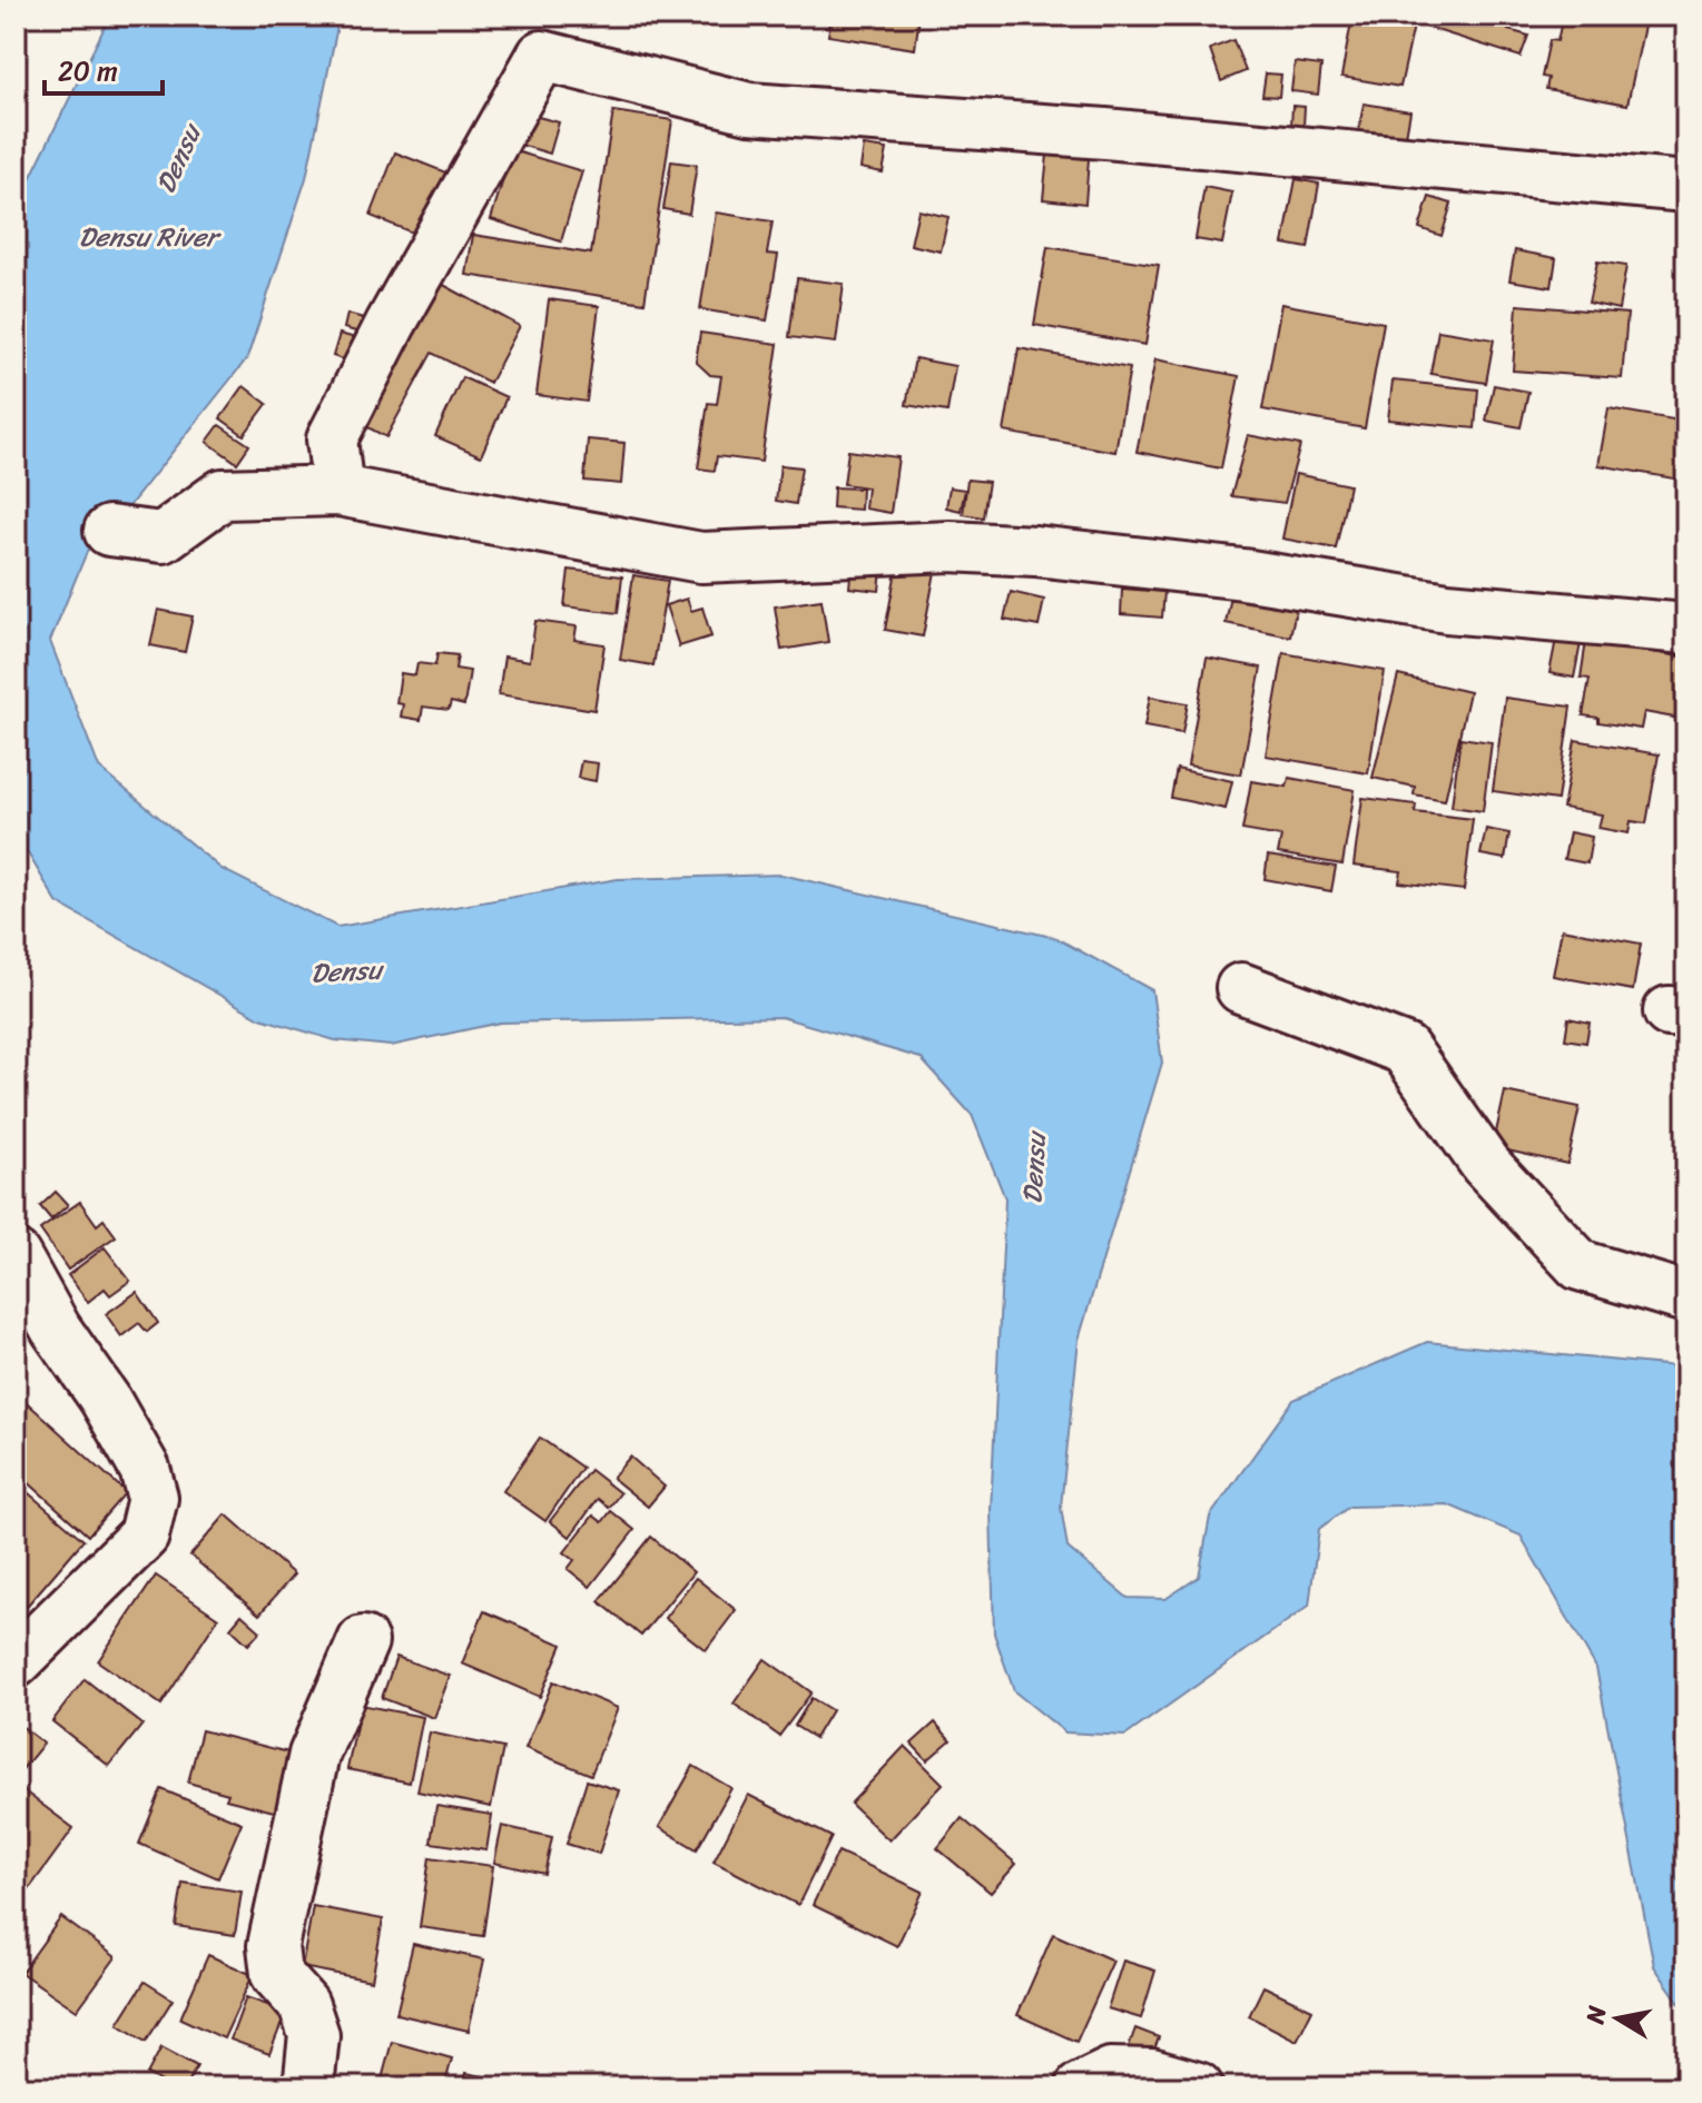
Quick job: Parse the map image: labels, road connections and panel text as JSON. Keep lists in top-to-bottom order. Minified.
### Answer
{"water":["Densu","Densu River"],"scale_bar":"20 m","north":"left"}
